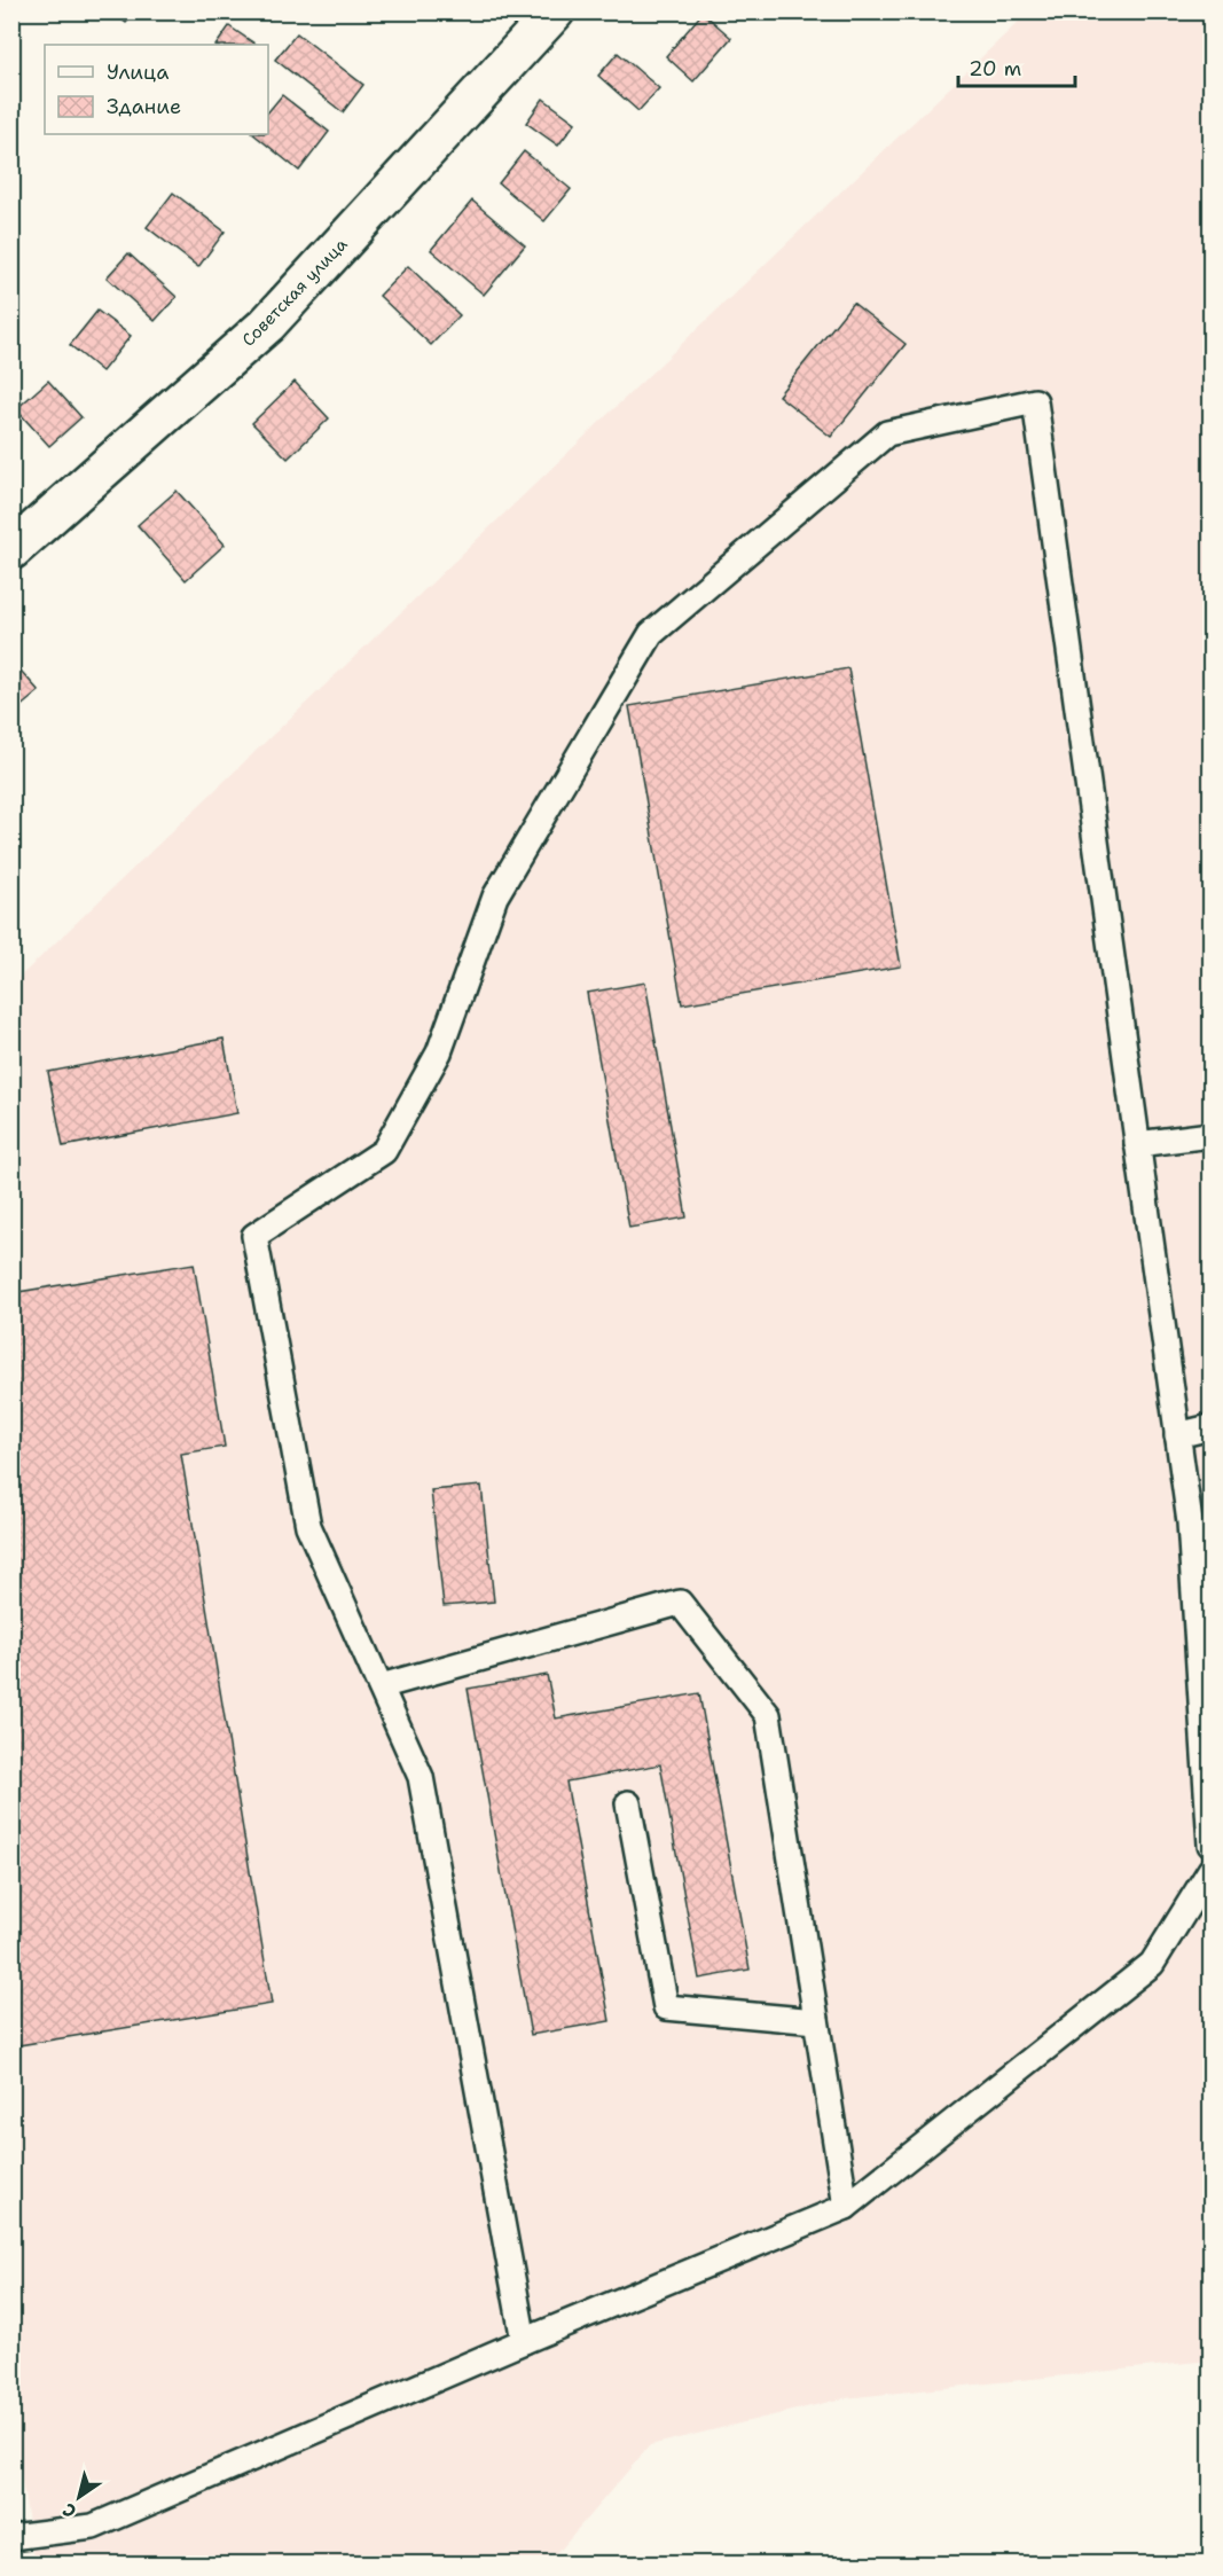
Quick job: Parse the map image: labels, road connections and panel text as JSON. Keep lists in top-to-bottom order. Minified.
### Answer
{"streets":{"street":["Советская улица"]},"legend":["Улица","Здание"],"scale_bar":"20 m","north":"bottom left"}
